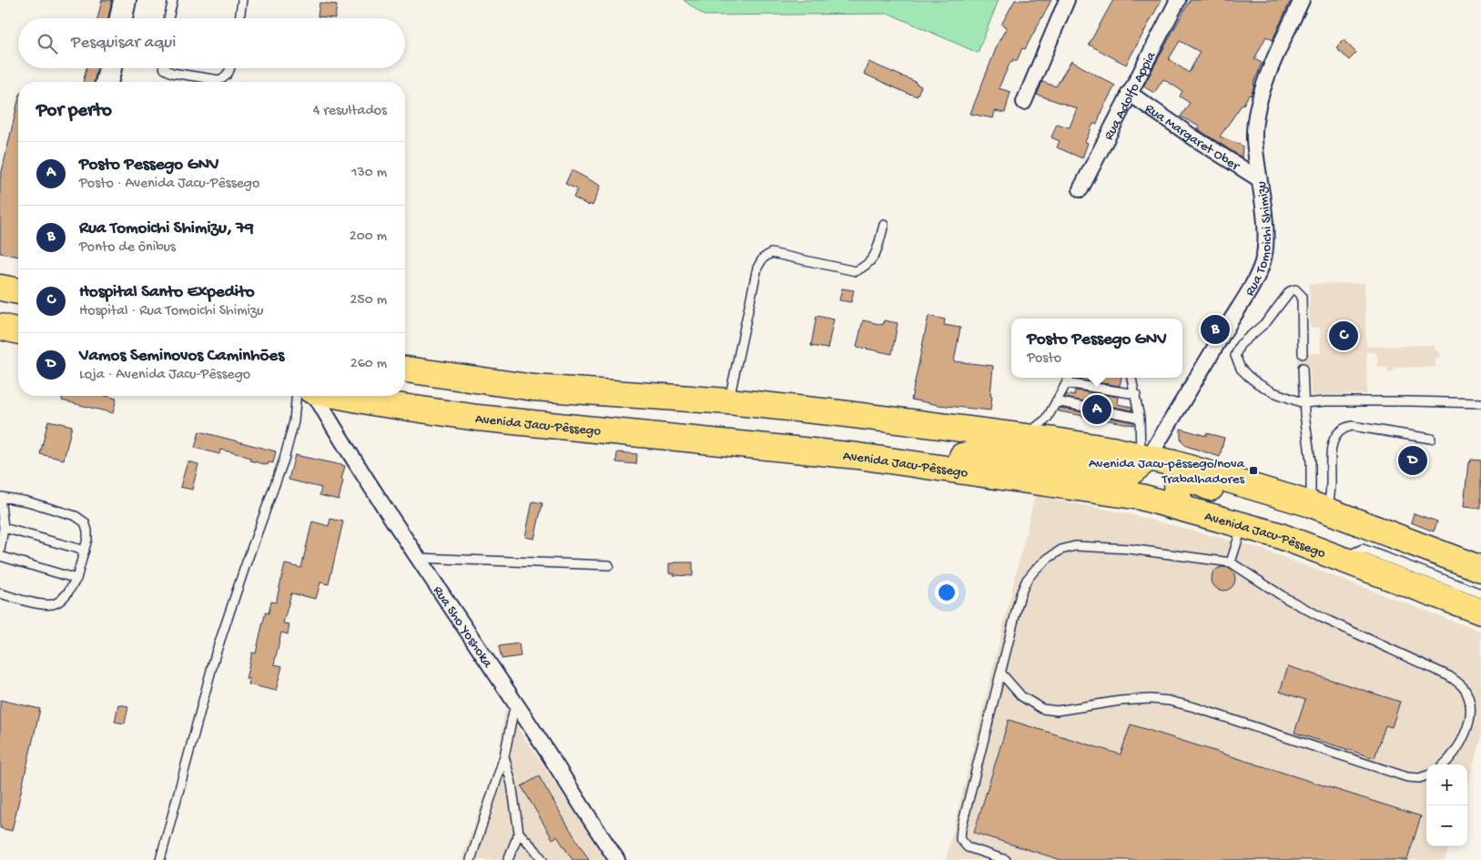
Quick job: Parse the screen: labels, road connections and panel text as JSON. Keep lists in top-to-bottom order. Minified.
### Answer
{"streets":{"highway":["Avenida Jacu-Pêssego"],"street":["Rua Adolfo Appia","Rua Margaret Ober","Rua Tomoichi Shimizu","Rua Sho Yoshoka"]},"crossings":[["Rua Adolfo Appia","Rua Margaret Ober"],["Rua Margaret Ober","Rua Tomoichi Shimizu"]],"places":{"transit":["Avenida Jacu-pêssego/nova Trabalhadores"]},"page":{"search":"Pesquisar aqui","heading":["Por perto","4 resultados"],"list":[{"mark":"A","name":"Posto Pessego GNV","note":"Posto · Avenida Jacu-Pêssego","value":"130 m"},{"mark":"B","name":"Rua Tomoichi Shimizu, 79","note":"Ponto de ônibus","value":"200 m"},{"mark":"C","name":"Hospital Santo Expedito","note":"Hospital · Rua Tomoichi Shimizu","value":"250 m"},{"mark":"D","name":"Vamos Seminovos Caminhões","note":"Loja · Avenida Jacu-Pêssego","value":"260 m"}],"pins":["B","C","A","D"],"popup":["Posto Pessego GNV","Posto"],"map_buttons":["+","−"]}}
